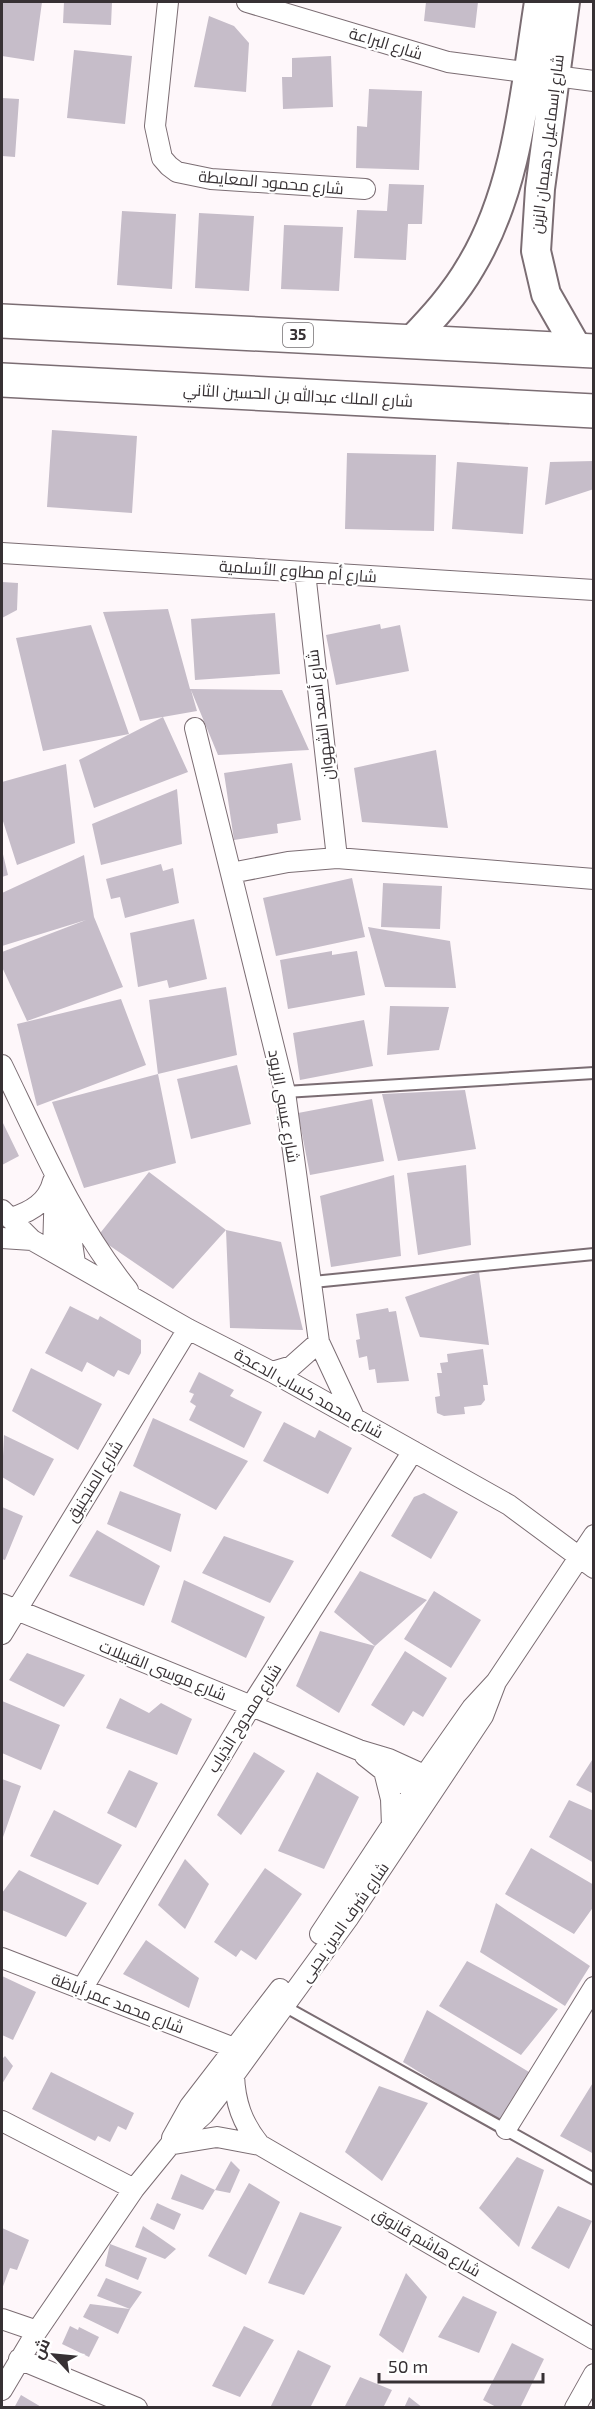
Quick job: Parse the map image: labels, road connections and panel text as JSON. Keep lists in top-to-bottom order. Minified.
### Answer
{"streets":{"highway":["35","شارع الملك عبدالله بن الحسين الثاني"],"street":["شارع البراعة","شارع إسماعيل دهيمان الزبن","شارع محمود المعايطة","شارع أم مطاوع الأسلمية","شارع أسعد الشهوان","شارع عيسى الزيود","شارع محمد كساب الدعجة","شارع المنجنيق","شارع موسى القبيلات","شارع ممدوح الذياب","شارع شرف الدين يحيى","شارع محمد عمر أباظة","شارع هاشم قانوق"]},"crossings":[["شارع البراعة","شارع إسماعيل دهيمان الزبن"],["شارع إسماعيل دهيمان الزبن","35"],["شارع أم مطاوع الأسلمية","شارع أسعد الشهوان"],["شارع عيسى الزيود","شارع محمد كساب الدعجة"],["شارع محمد كساب الدعجة","شارع المنجنيق"],["شارع محمد كساب الدعجة","شارع ممدوح الذياب"],["شارع محمد كساب الدعجة","شارع شرف الدين يحيى"],["شارع المنجنيق","شارع موسى القبيلات"],["شارع موسى القبيلات","شارع ممدوح الذياب"],["شارع موسى القبيلات","شارع شرف الدين يحيى"],["شارع ممدوح الذياب","شارع محمد عمر أباظة"],["شارع شرف الدين يحيى","شارع محمد عمر أباظة"],["شارع شرف الدين يحيى","شارع هاشم قانوق"]],"scale_bar":"50 m","north":"top left"}
